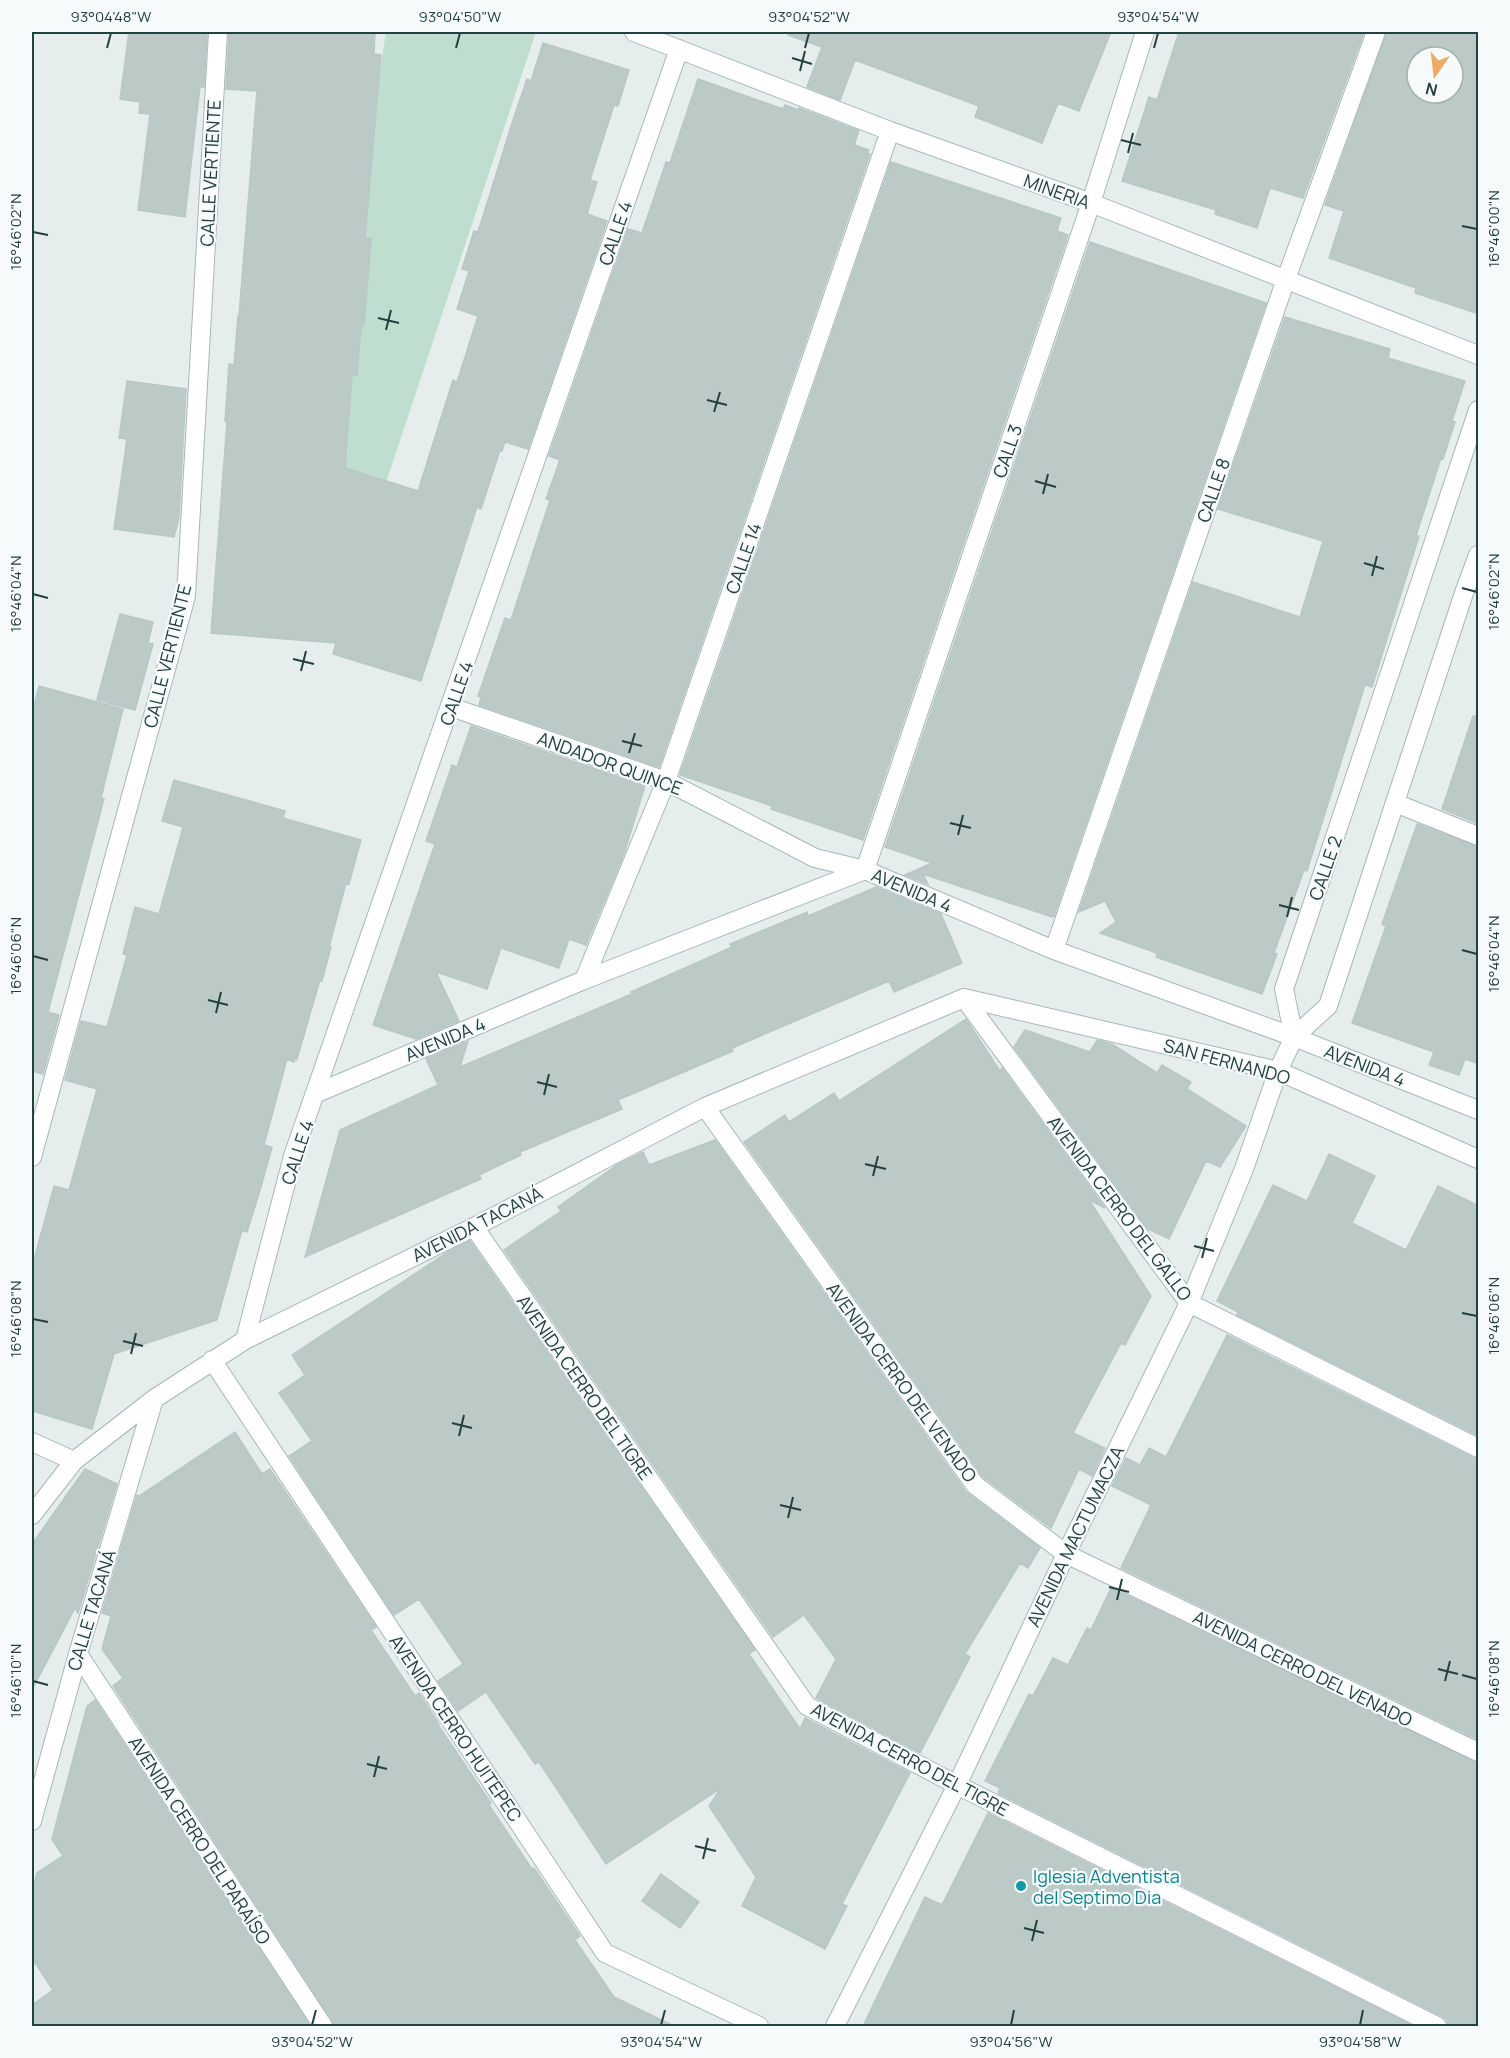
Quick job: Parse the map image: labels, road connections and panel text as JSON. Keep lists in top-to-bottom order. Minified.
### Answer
{"streets":{"street":["CALLE VERTIENTE","MINERIA","CALLE 4","CALL 3","CALLE 8","CALLE 14","ANDADOR QUINCE","CALLE 2","AVENIDA 4","SAN FERNANDO","AVENIDA CERRO DEL GALLO","AVENIDA TACANÁ","AVENIDA CERRO DEL VENADO","AVENIDA CERRO DEL TIGRE","AVENIDA MACTUMACZA","CALLE TACANÁ","AVENIDA CERRO HUITEPEC","AVENIDA CERRO DEL PARAÍSO"]},"crossings":[["MINERIA","CALLE 4"],["MINERIA","CALL 3"],["MINERIA","CALLE 8"],["MINERIA","CALLE 14"],["CALLE 4","ANDADOR QUINCE"],["CALLE 4","AVENIDA 4"],["CALLE 4","AVENIDA TACANÁ"],["CALL 3","ANDADOR QUINCE"],["CALL 3","AVENIDA 4"],["CALLE 8","AVENIDA 4"],["CALLE 14","ANDADOR QUINCE"],["CALLE 14","AVENIDA 4"],["ANDADOR QUINCE","AVENIDA 4"],["CALLE 2","AVENIDA 4"],["CALLE 2","AVENIDA MACTUMACZA"],["AVENIDA 4","AVENIDA MACTUMACZA"],["SAN FERNANDO","AVENIDA CERRO DEL GALLO"],["SAN FERNANDO","AVENIDA TACANÁ"],["SAN FERNANDO","AVENIDA MACTUMACZA"],["AVENIDA CERRO DEL GALLO","AVENIDA TACANÁ"],["AVENIDA CERRO DEL GALLO","AVENIDA MACTUMACZA"],["AVENIDA TACANÁ","AVENIDA CERRO DEL VENADO"],["AVENIDA TACANÁ","AVENIDA CERRO DEL TIGRE"],["AVENIDA TACANÁ","CALLE TACANÁ"],["AVENIDA TACANÁ","AVENIDA CERRO HUITEPEC"],["AVENIDA CERRO DEL VENADO","AVENIDA MACTUMACZA"],["AVENIDA CERRO DEL TIGRE","AVENIDA MACTUMACZA"],["CALLE TACANÁ","AVENIDA CERRO DEL PARAÍSO"]],"places":["Iglesia Adventista del Septimo Dia"],"north":"bottom","coordinates":["93°04'48\"W","93°04'50\"W","93°04'52\"W","93°04'54\"W","16°46'00\"N","16°46'02\"N","16°46'04\"N","16°46'06\"N","16°46'08\"N","16°46'10\"N","93°04'56\"W","93°04'58\"W"]}
